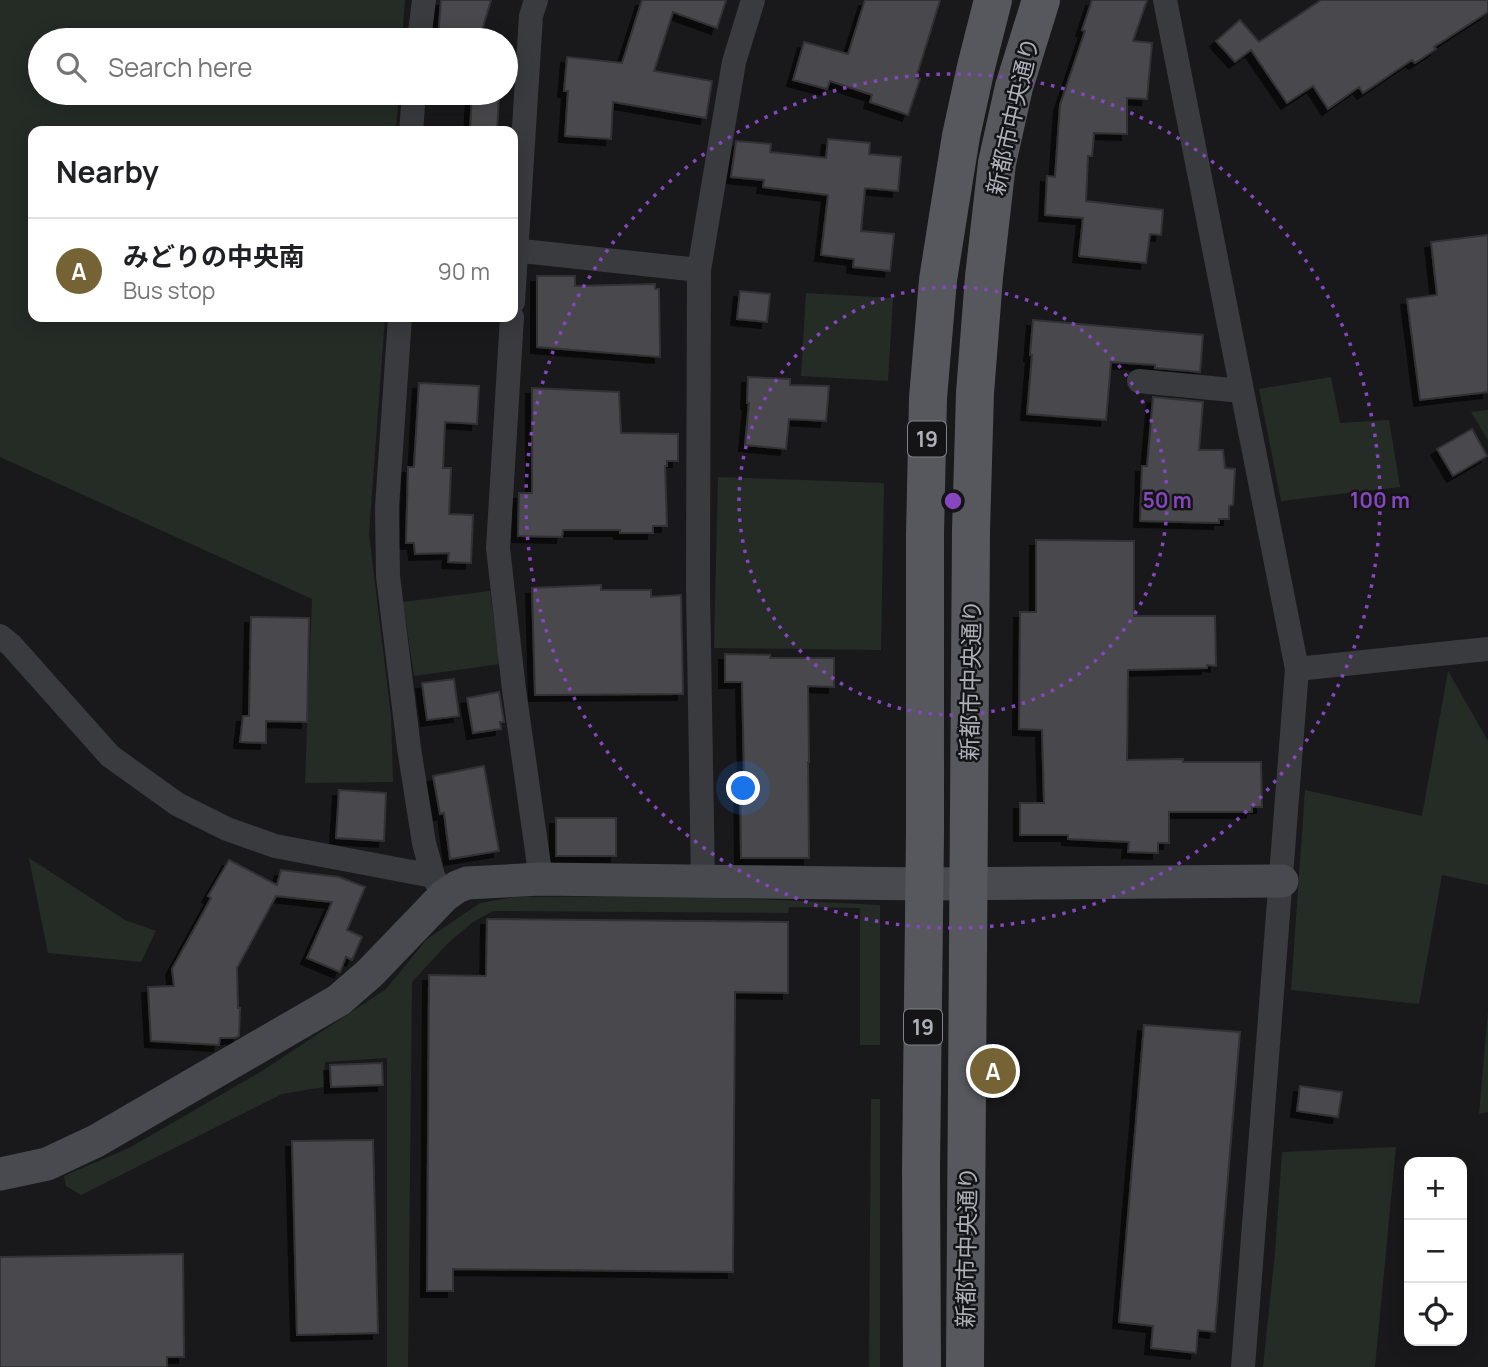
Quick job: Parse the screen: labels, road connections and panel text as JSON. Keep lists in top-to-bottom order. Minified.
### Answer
{"streets":{"main road":["新都市中央通り","19"]},"page":{"search":"Search here","heading":"Nearby","list":[{"mark":"A","name":"みどりの中央南","note":"Bus stop","value":"90 m"}],"pins":"A","map_buttons":["+","−"]},"rings":["50 m","100 m"]}
